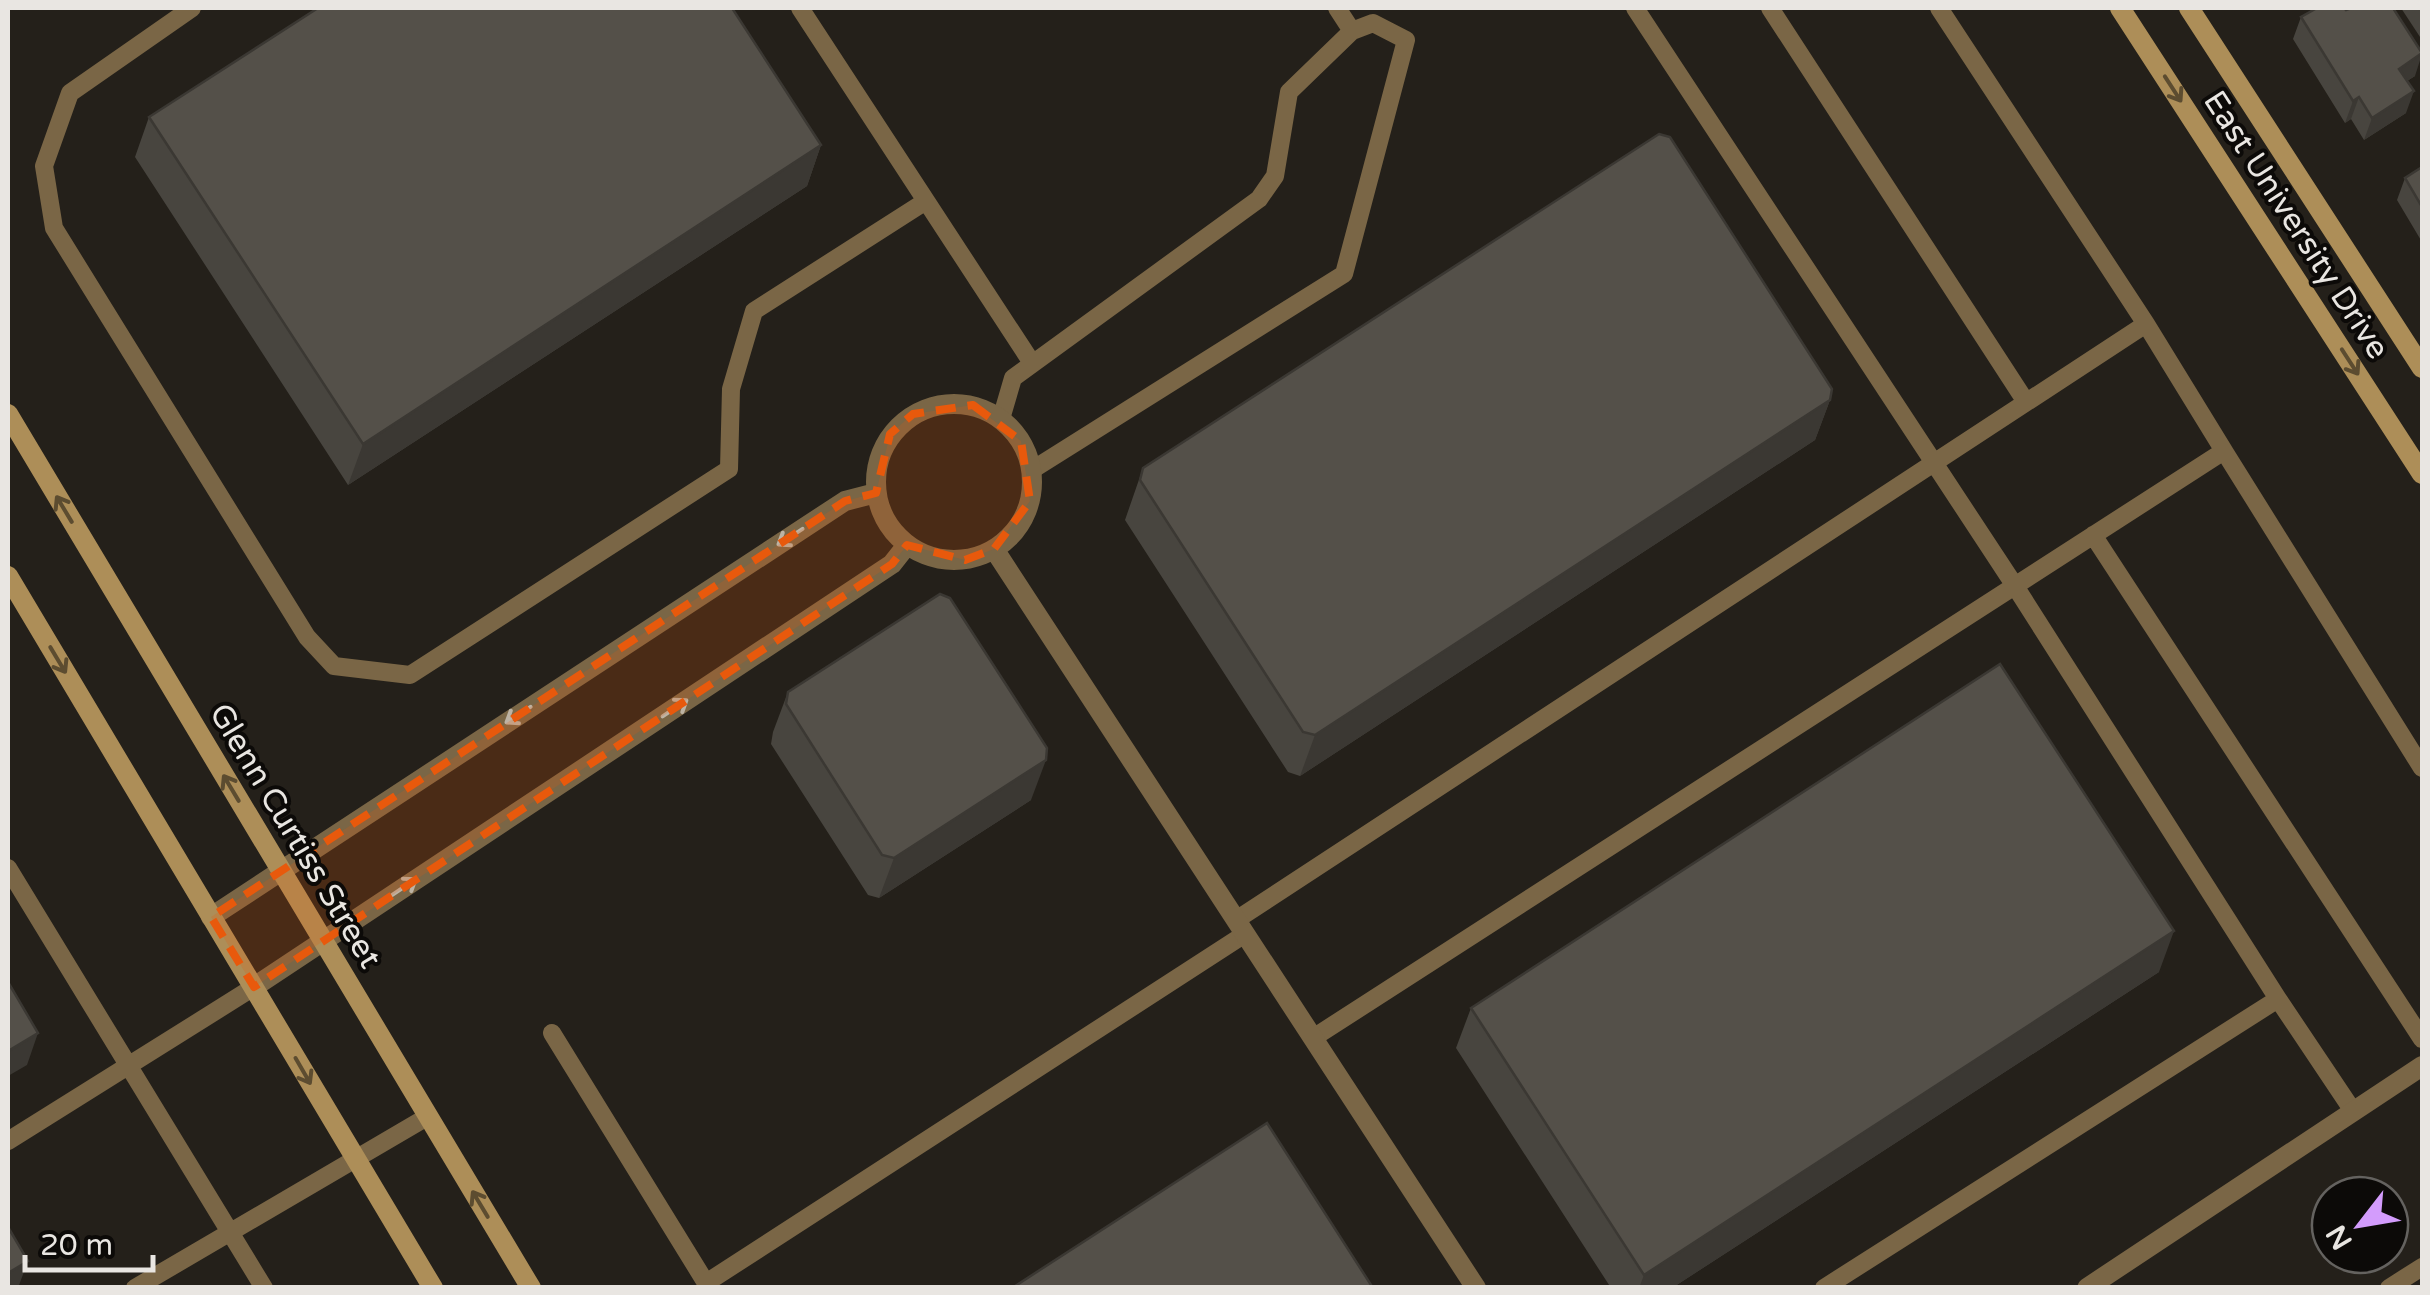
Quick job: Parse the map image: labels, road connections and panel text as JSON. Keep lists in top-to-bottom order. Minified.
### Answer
{"streets":{"street":["East University Drive","Glenn Curtiss Street"]},"scale_bar":"20 m","north":"bottom left"}
